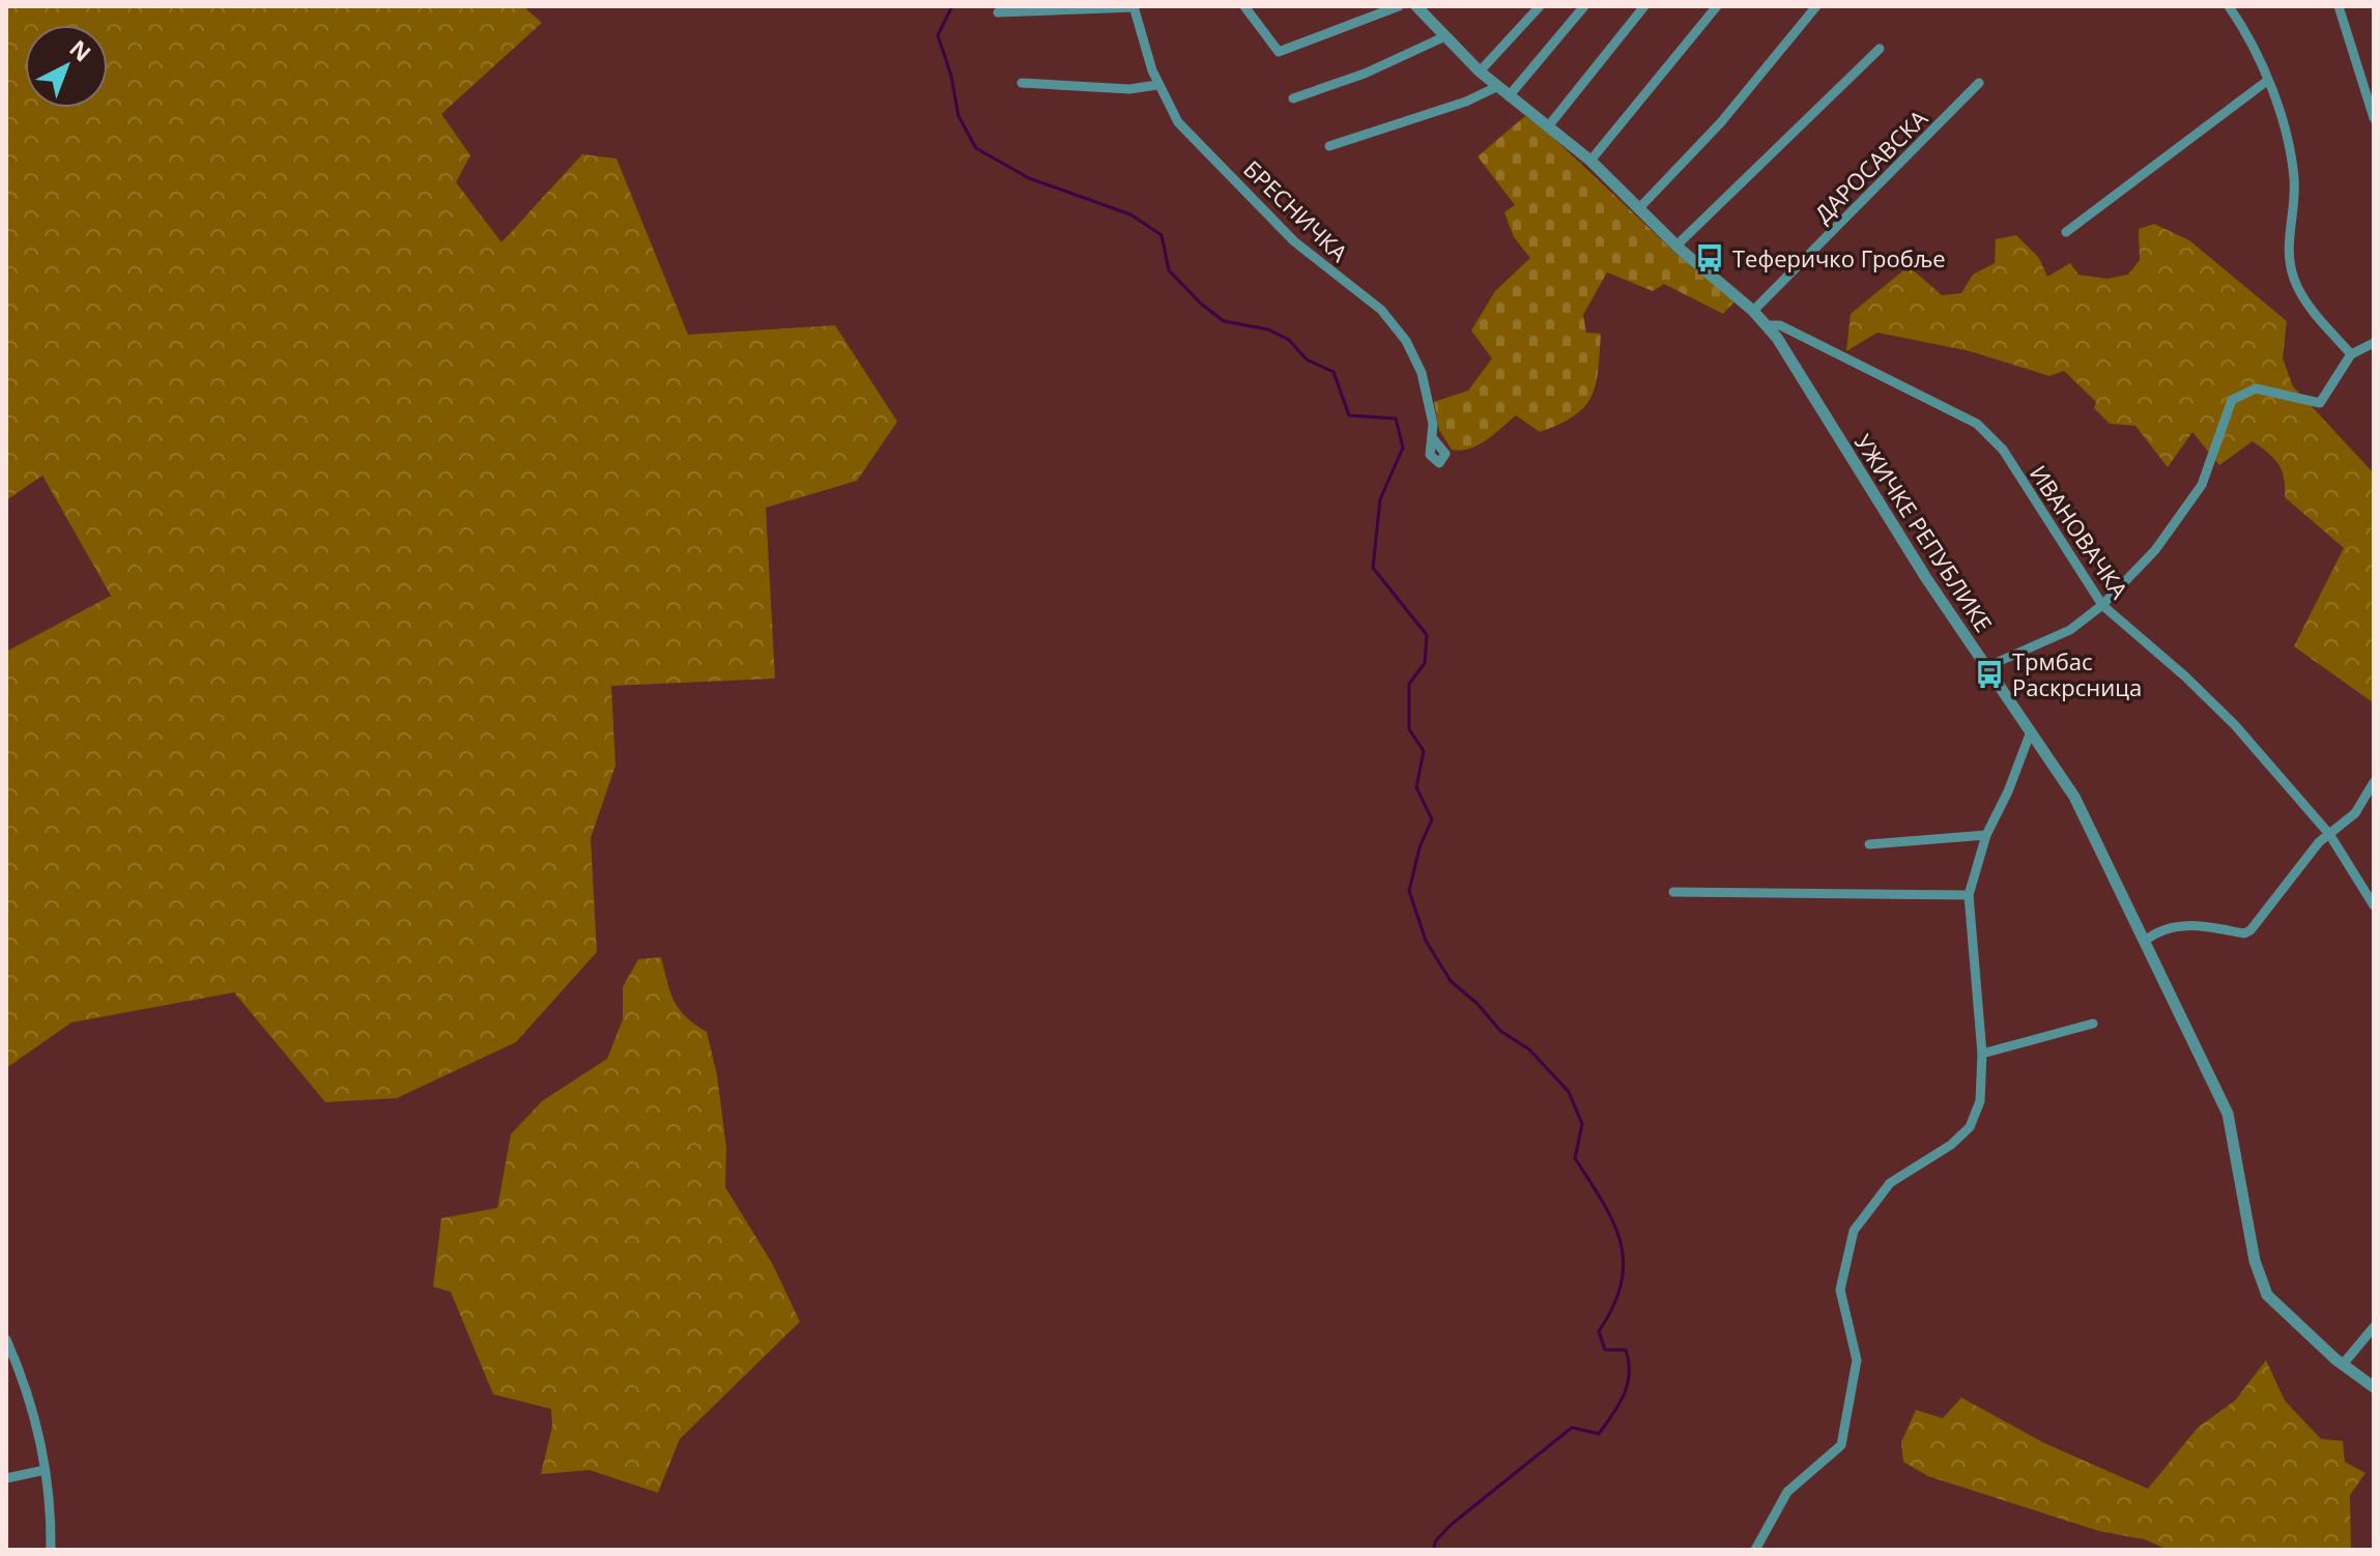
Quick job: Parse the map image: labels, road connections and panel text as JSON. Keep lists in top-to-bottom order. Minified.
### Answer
{"streets":{"street":["ДАРОСАВСКА","БРЕСНИЧКА","ИВАНОВАЧКА","УЖИЧКЕ РЕПУБЛИКЕ"]},"crossings":[["ДАРОСАВСКА","УЖИЧКЕ РЕПУБЛИКЕ"],["ИВАНОВАЧКА","УЖИЧКЕ РЕПУБЛИКЕ"]],"places":{"bus stop":["Теферичко Гробље","Трмбас Раскрсница"]},"north":"top right"}
